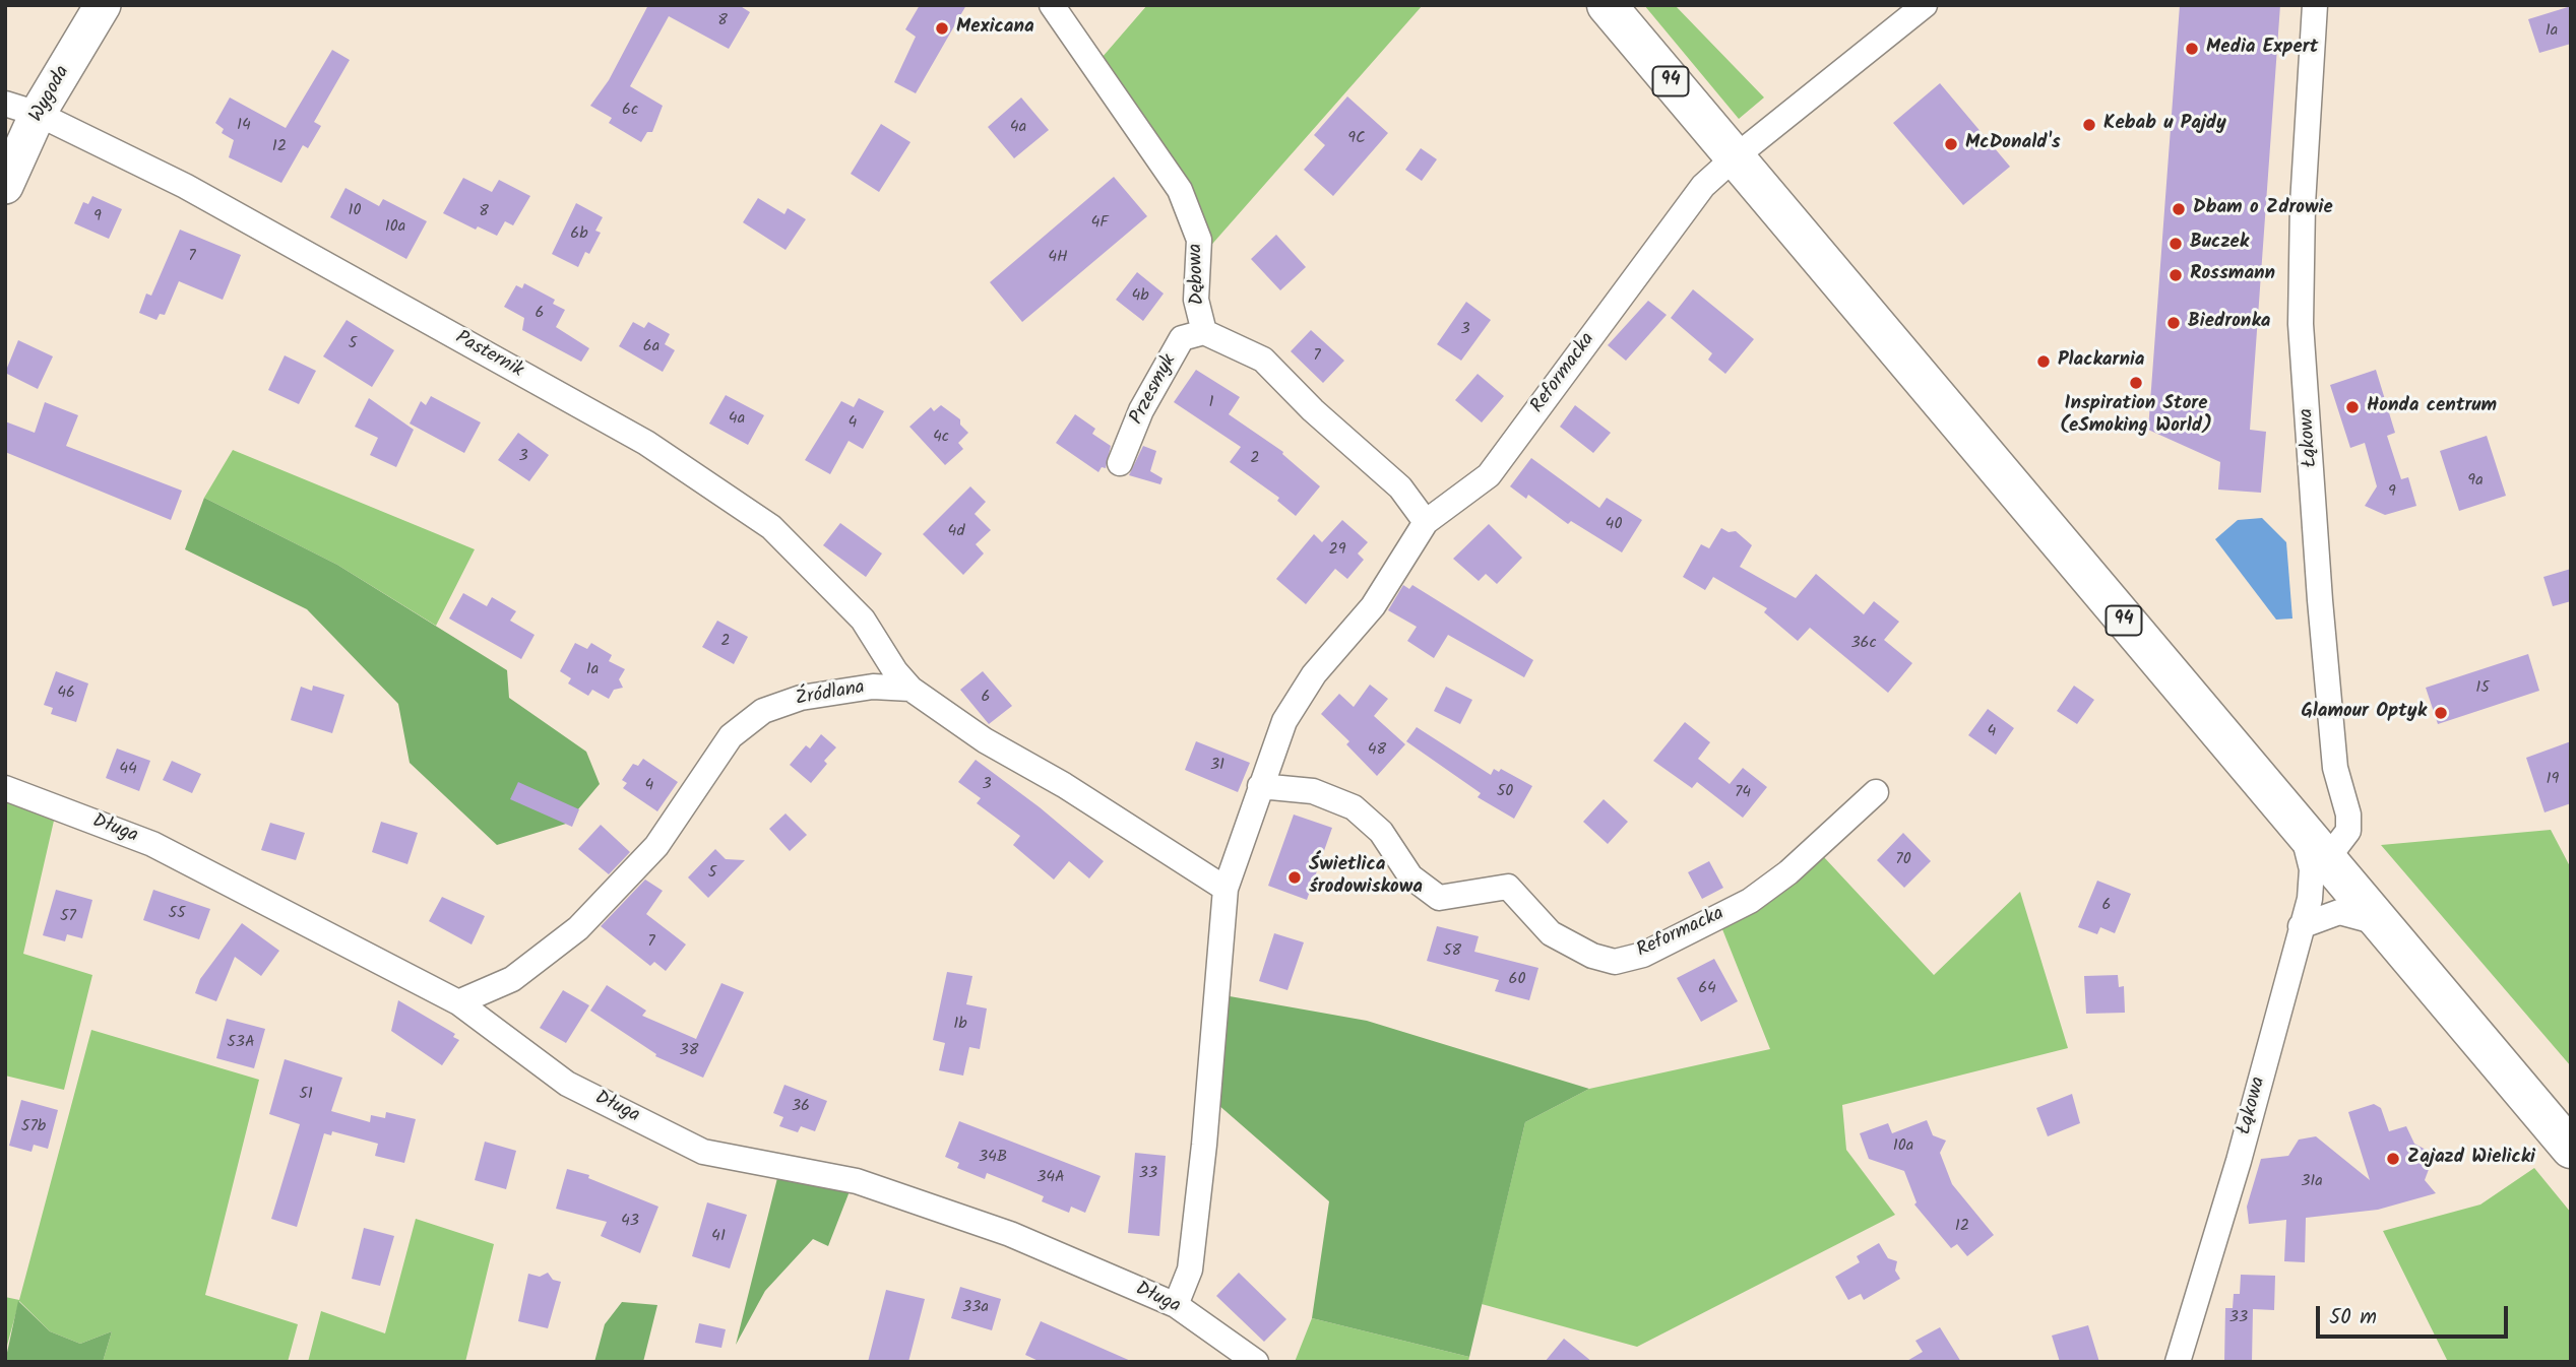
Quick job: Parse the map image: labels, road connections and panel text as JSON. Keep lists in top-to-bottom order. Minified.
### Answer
{"streets":{"main road":["94"],"street":["Wygoda","Dębowa","Pasternik","Reformacka","Przesmyk","Łąkowa","Źródlana","Długa"]},"crossings":[["94","Reformacka"],["94","Łąkowa"],["Wygoda","Pasternik"],["Dębowa","Reformacka"],["Dębowa","Przesmyk"],["Pasternik","Źródlana"],["Reformacka","Długa"],["Źródlana","Długa"]],"places":["Mexicana","Media Expert","Kebab u Pajdy","McDonald's","Dbam o Zdrowie","Buczek","Rossmann","Biedronka","Plackarnia","Inspiration Store (eSmoking World)","Honda centrum","Glamour Optyk","Świetlica środowiskowa","Zajazd Wielicki"],"house_numbers":["8","1a","6c","14","4a","9C","12","10","8","9","4F","10a","6b","7","4H","4b","6","3","5","6a","7","1","4a","4","4c","3","2","9a","9","40","4d","29","2","36c","1a","15","46","6","4","48","31","44","19","3","4","50","74","70","5","6","55","57","7","58","60","64","1b","53A","38","51","36","57b","10a","34B","33","34A","31a","43","12","41","33a","33"],"scale_bar":"50 m"}
